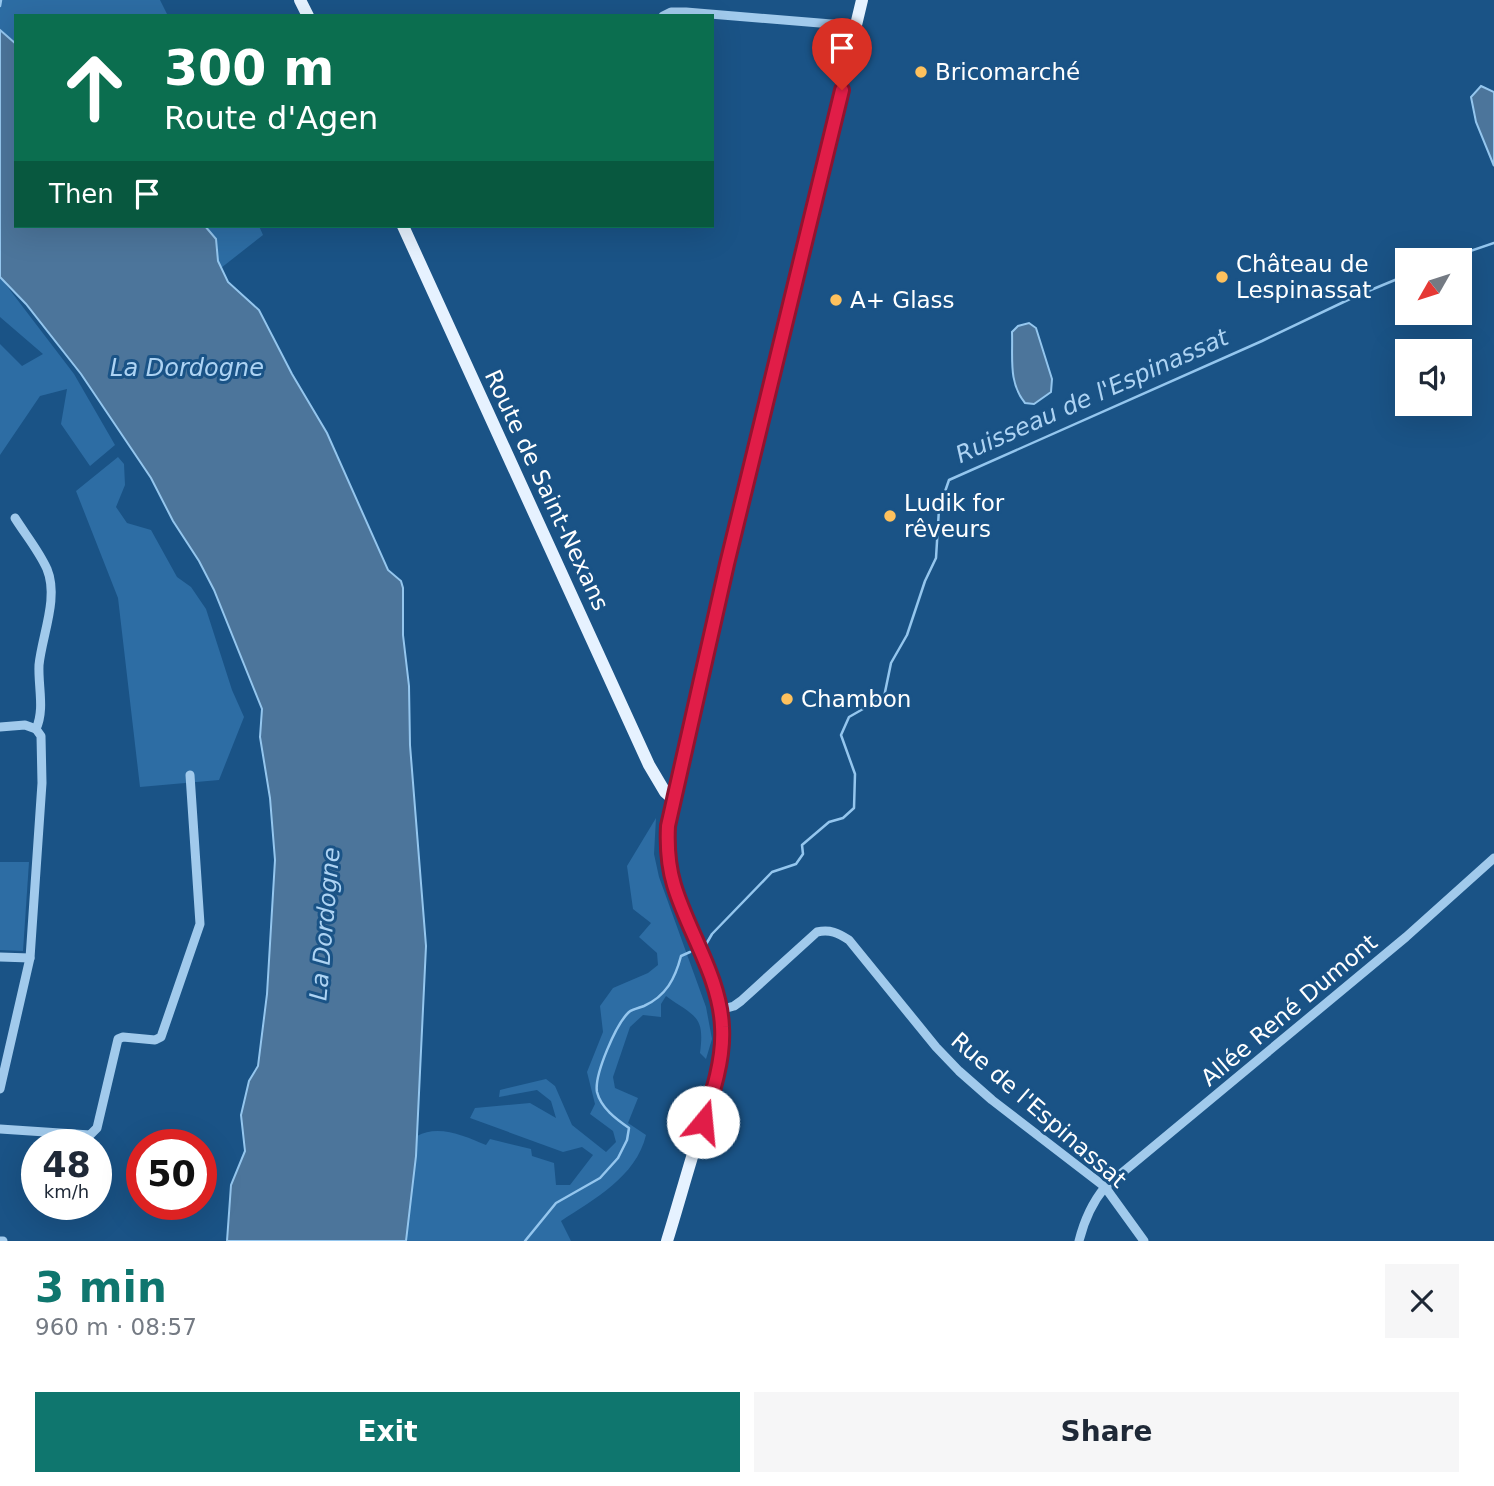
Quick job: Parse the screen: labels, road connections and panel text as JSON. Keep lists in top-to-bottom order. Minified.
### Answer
{"streets":{"main road":["Route de Saint-Nexans"],"street":["Allée René Dumont","Rue de l'Espinassat"]},"crossings":[["Allée René Dumont","Rue de l'Espinassat"]],"water":["La Dordogne","Ruisseau de l'Espinassat"],"places":["Bricomarché","Château de Lespinassat","A+ Glass","Ludik for rêveurs","Chambon"],"north":"bottom left","page":{"turn":["300 m","Route d'Agen"],"then":"Then","speed":"48 km/h","limit":"50","heading":["3 min","960 m · 08:57"],"buttons":["Exit","Share"]}}
